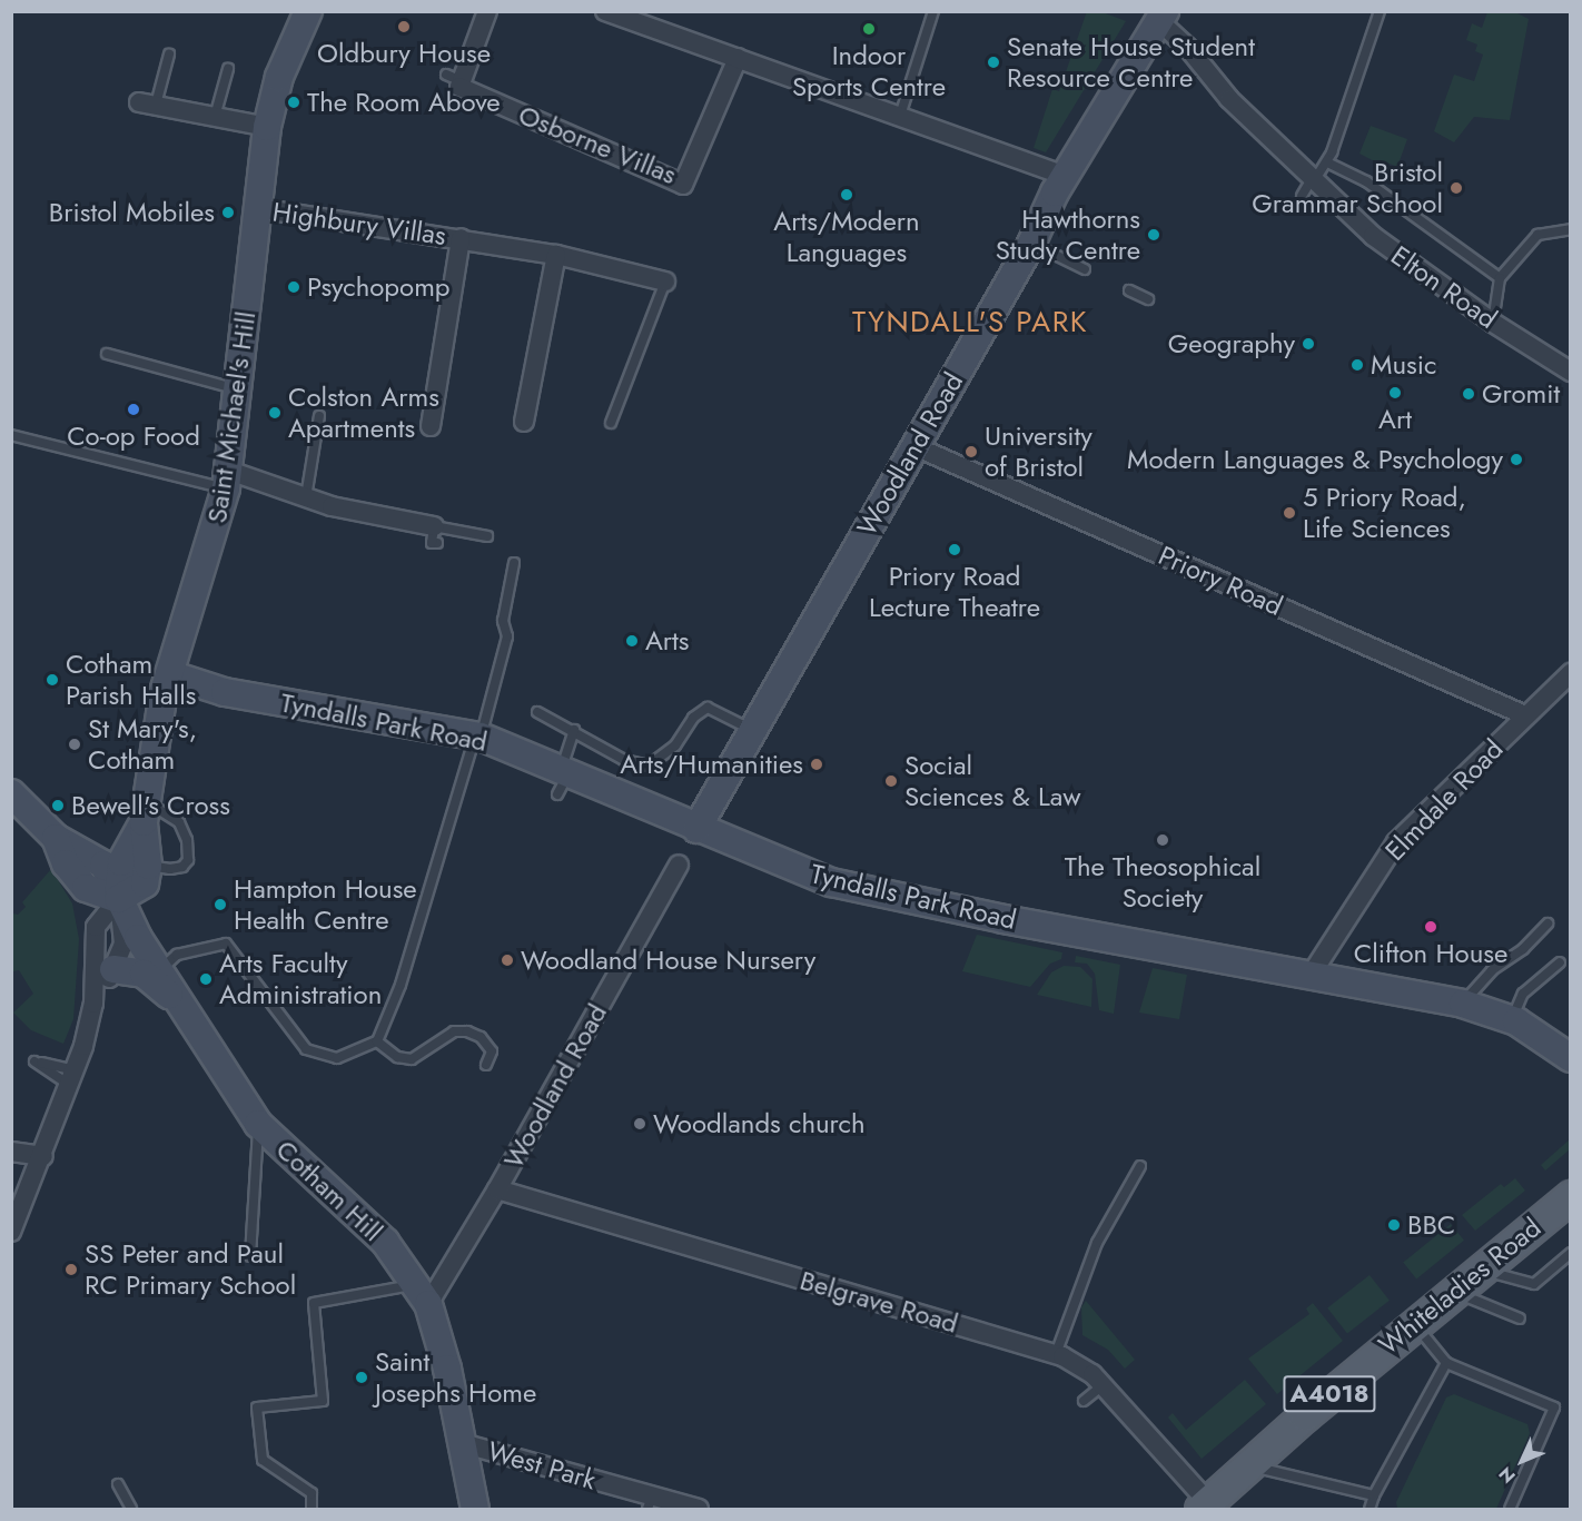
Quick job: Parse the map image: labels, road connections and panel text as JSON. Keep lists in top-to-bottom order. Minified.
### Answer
{"streets":{"main road":["Whiteladies Road","A4018"],"street":["Osborne Villas","Highbury Villas","Elton Road","Saint Michael's Hill","Woodland Road","Priory Road","Tyndalls Park Road","Elmdale Road","Cotham Hill","Belgrave Road","West Park"]},"crossings":[["Highbury Villas","Saint Michael's Hill"],["Elton Road","Woodland Road"],["Saint Michael's Hill","Tyndalls Park Road"],["Saint Michael's Hill","Cotham Hill"],["Woodland Road","Priory Road"],["Woodland Road","Tyndalls Park Road"],["Woodland Road","Cotham Hill"],["Woodland Road","Belgrave Road"],["Priory Road","Elmdale Road"],["Tyndalls Park Road","Elmdale Road"],["Cotham Hill","West Park"],["Whiteladies Road","Belgrave Road"]],"districts":["TYNDALL'S PARK"],"places":["Oldbury House","Indoor Sports Centre","Senate House Student Resource Centre","The Room Above","Bristol Grammar School","Arts/Modern Languages","Bristol Mobiles","Hawthorns Study Centre","Psychopomp","Geography","Music","Art","Gromit","Co-op Food","Colston Arms Apartments","University of Bristol","Modern Languages & Psychology","5 Priory Road, Life Sciences","Priory Road Lecture Theatre","Arts","Cotham Parish Halls","St Mary's, Cotham","Arts/Humanities","Social Sciences & Law","Bewell's Cross","The Theosophical Society","Hampton House Health Centre","Clifton House","Woodland House Nursery","Arts Faculty Administration","Woodlands church","BBC","SS Peter and Paul RC Primary School","Saint Josephs Home"],"north":"bottom left"}
